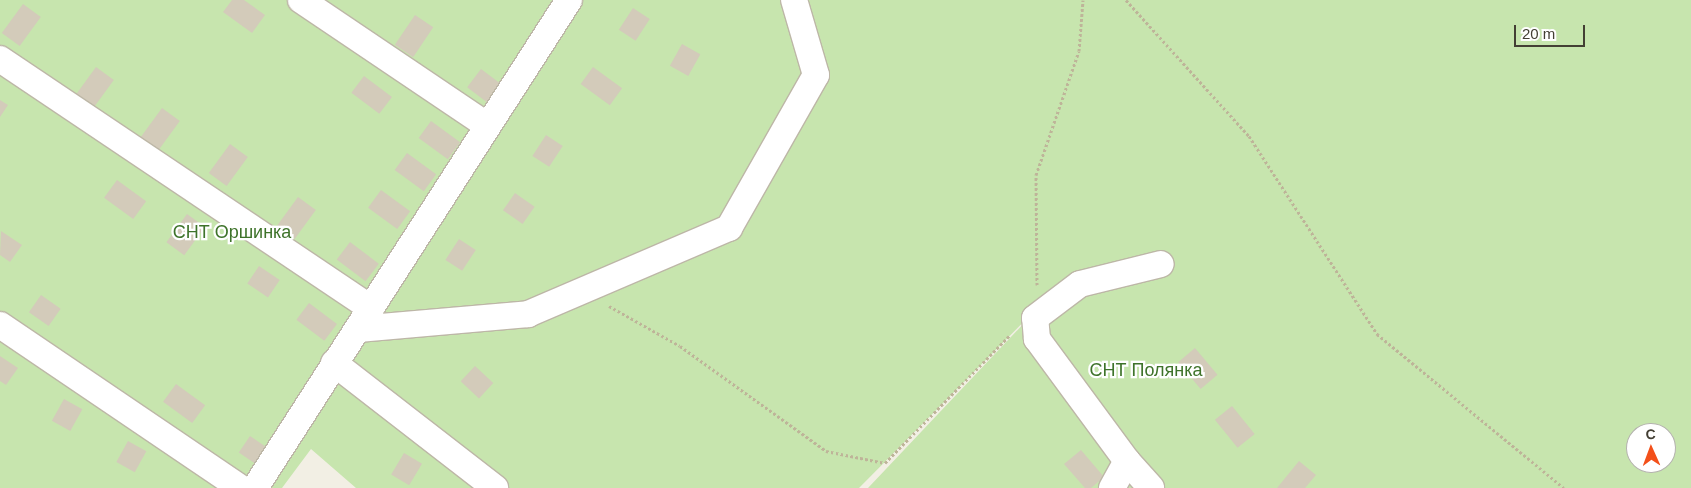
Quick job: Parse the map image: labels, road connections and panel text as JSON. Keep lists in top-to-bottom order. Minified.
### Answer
{"parks":["СНТ Оршинка","СНТ Полянка"],"scale_bar":"20 m","north":"top"}
